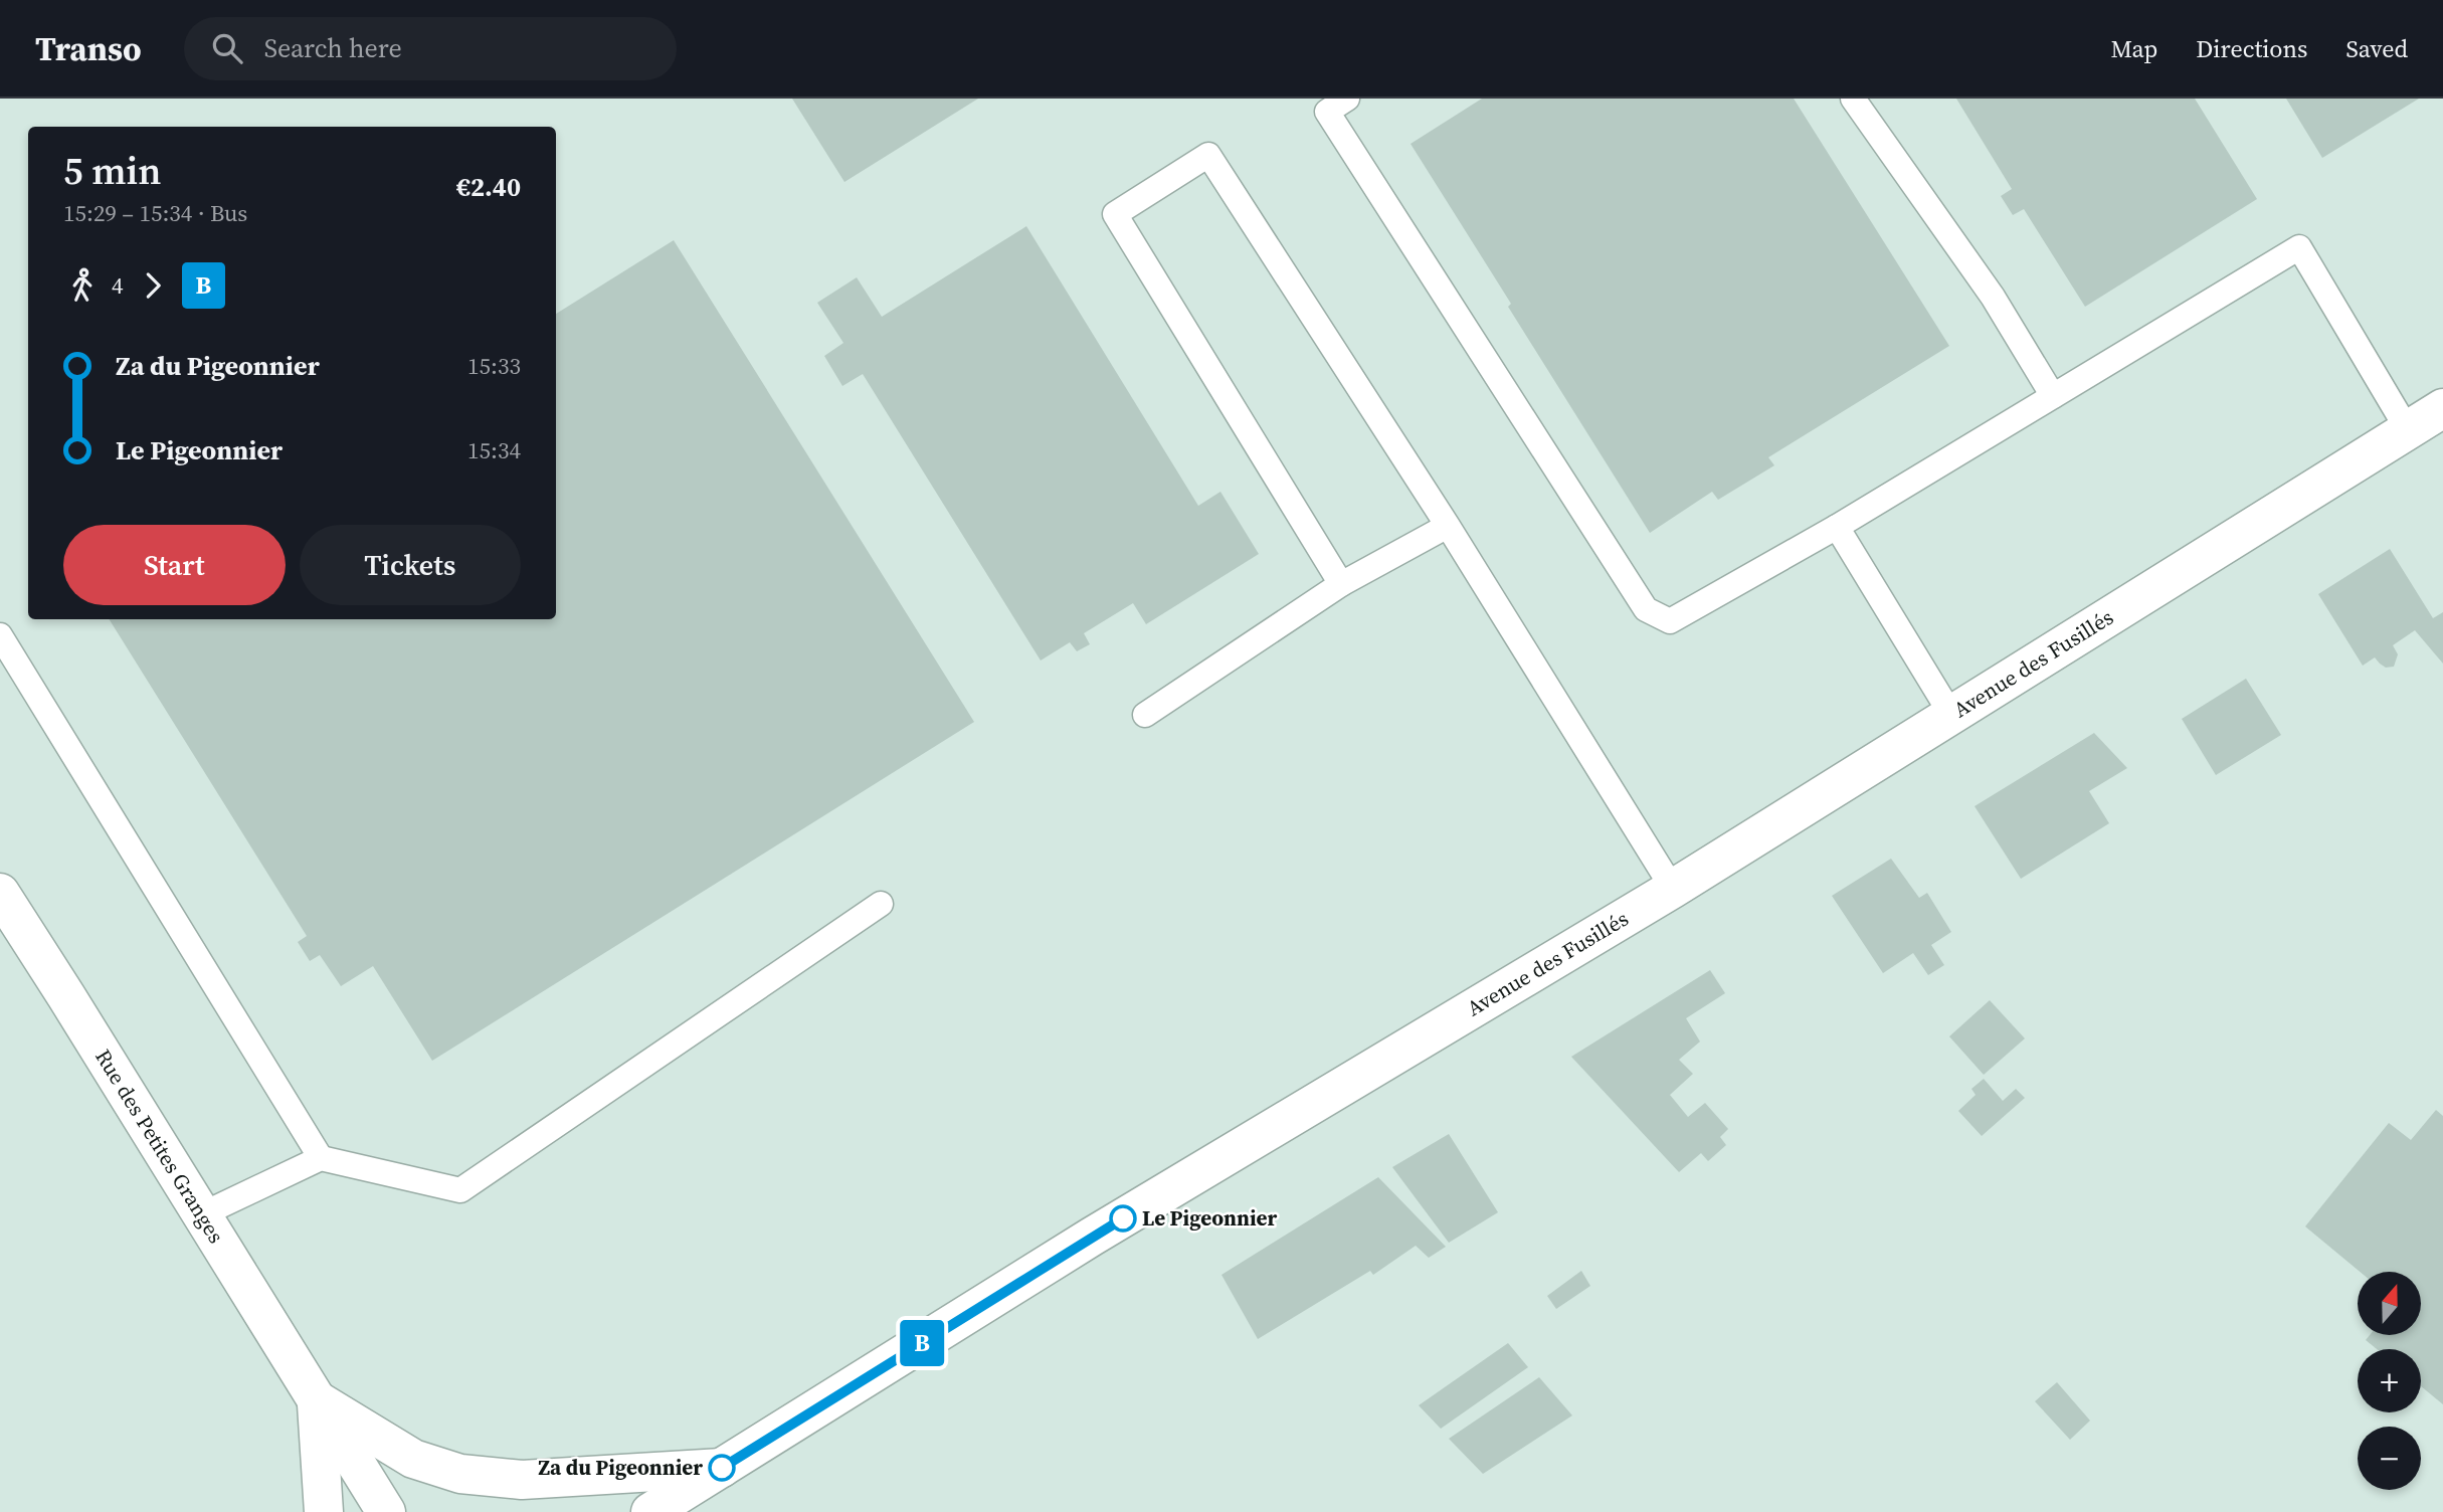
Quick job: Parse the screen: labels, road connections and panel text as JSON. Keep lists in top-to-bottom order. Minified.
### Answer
{"streets":{"main road":["Avenue des Fusillés","Rue des Petites Granges"]},"crossings":[["Avenue des Fusillés","Rue des Petites Granges"]],"places":["Le Pigeonnier","Za du Pigeonnier"],"lines":["bus line B"],"north":"top","page":{"header":"Transo","search":"Search here","nav":["Map","Directions","Saved"],"on_map":"B","heading":["5 min","15:29 – 15:34 · Bus","€2.40"],"legs":["4","B"],"list":[{"name":"Za du Pigeonnier","value":"15:33"},{"name":"Le Pigeonnier","value":"15:34"}],"buttons":["Start","Tickets"],"map_buttons":["+","−"]}}
